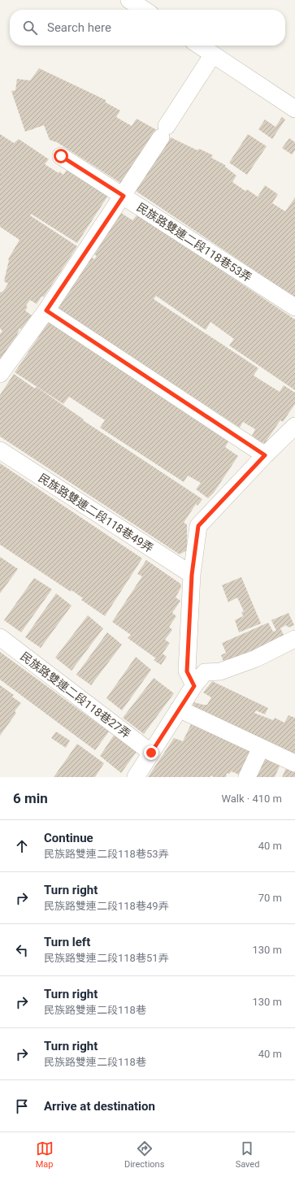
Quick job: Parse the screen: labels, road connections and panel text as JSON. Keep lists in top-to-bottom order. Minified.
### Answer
{"streets":{"lane":["民族路雙連二段118巷53弄","民族路雙連二段118巷49弄","民族路雙連二段118巷27弄"]},"page":{"search":"Search here","heading":["6 min","Walk · 410 m"],"list":[["Continue","民族路雙連二段118巷53弄","40 m"],["Turn right","民族路雙連二段118巷49弄","70 m"],["Turn left","民族路雙連二段118巷51弄","130 m"],["Turn right","民族路雙連二段118巷","130 m"],["Turn right","民族路雙連二段118巷","40 m"],"Arrive at destination"],"nav":["Map","Directions","Saved"]}}
